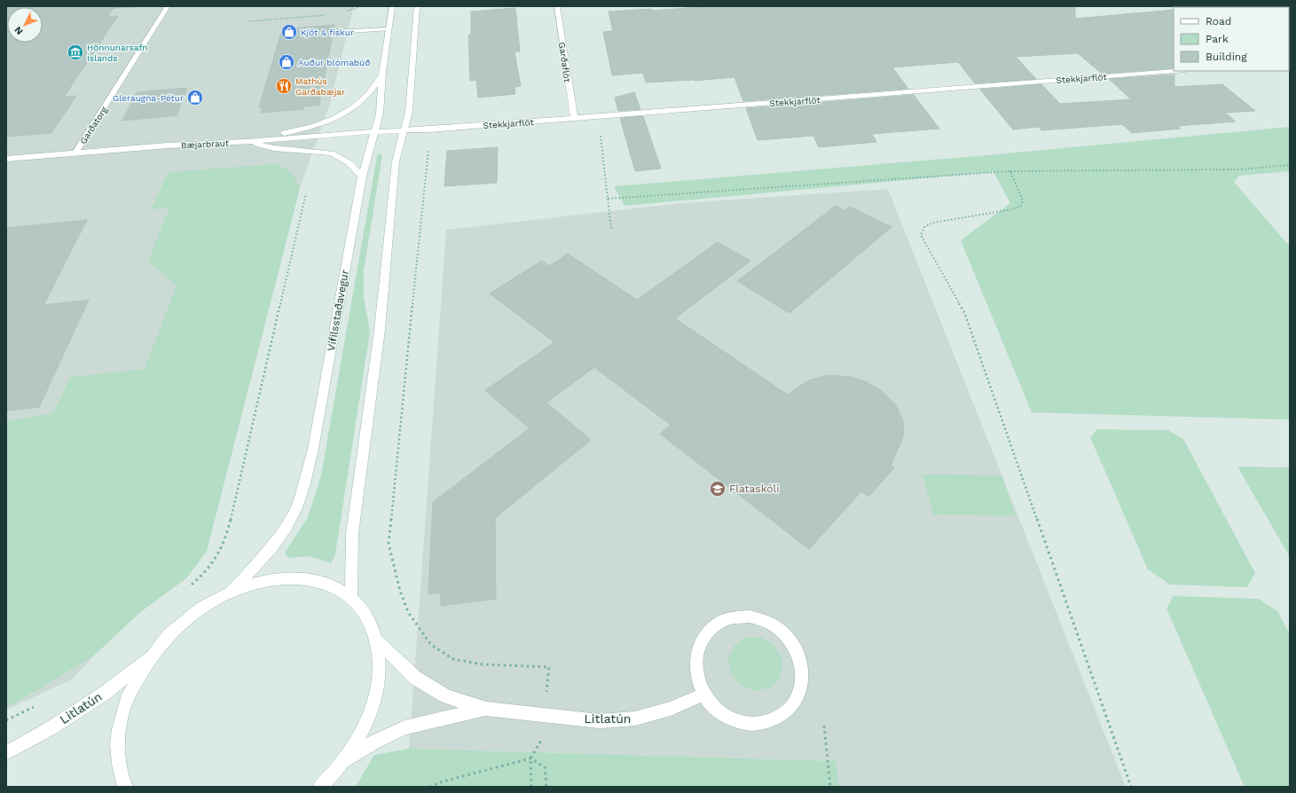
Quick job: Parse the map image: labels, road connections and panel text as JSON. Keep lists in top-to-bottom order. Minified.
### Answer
{"streets":{"main road":["Garðaflöt","Stekkjarflöt","Garðatorg","Bæjarbraut","Vífilsstaðavegur","Litlatún"]},"crossings":[["Garðaflöt","Stekkjarflöt"],["Stekkjarflöt","Bæjarbraut"],["Garðatorg","Bæjarbraut"],["Bæjarbraut","Vífilsstaðavegur"],["Vífilsstaðavegur","Litlatún"]],"places":{"shop":["Kjöt & fiskur","Auður blómabúð","Gleraugna-Pétur"],"museum":["Hönnunarsafn Íslands"],"restaurant":["Mathús Garðabæjar"],"school or university":["Flataskóli"]},"legend":["Road","Park","Building"],"north":"bottom left"}
